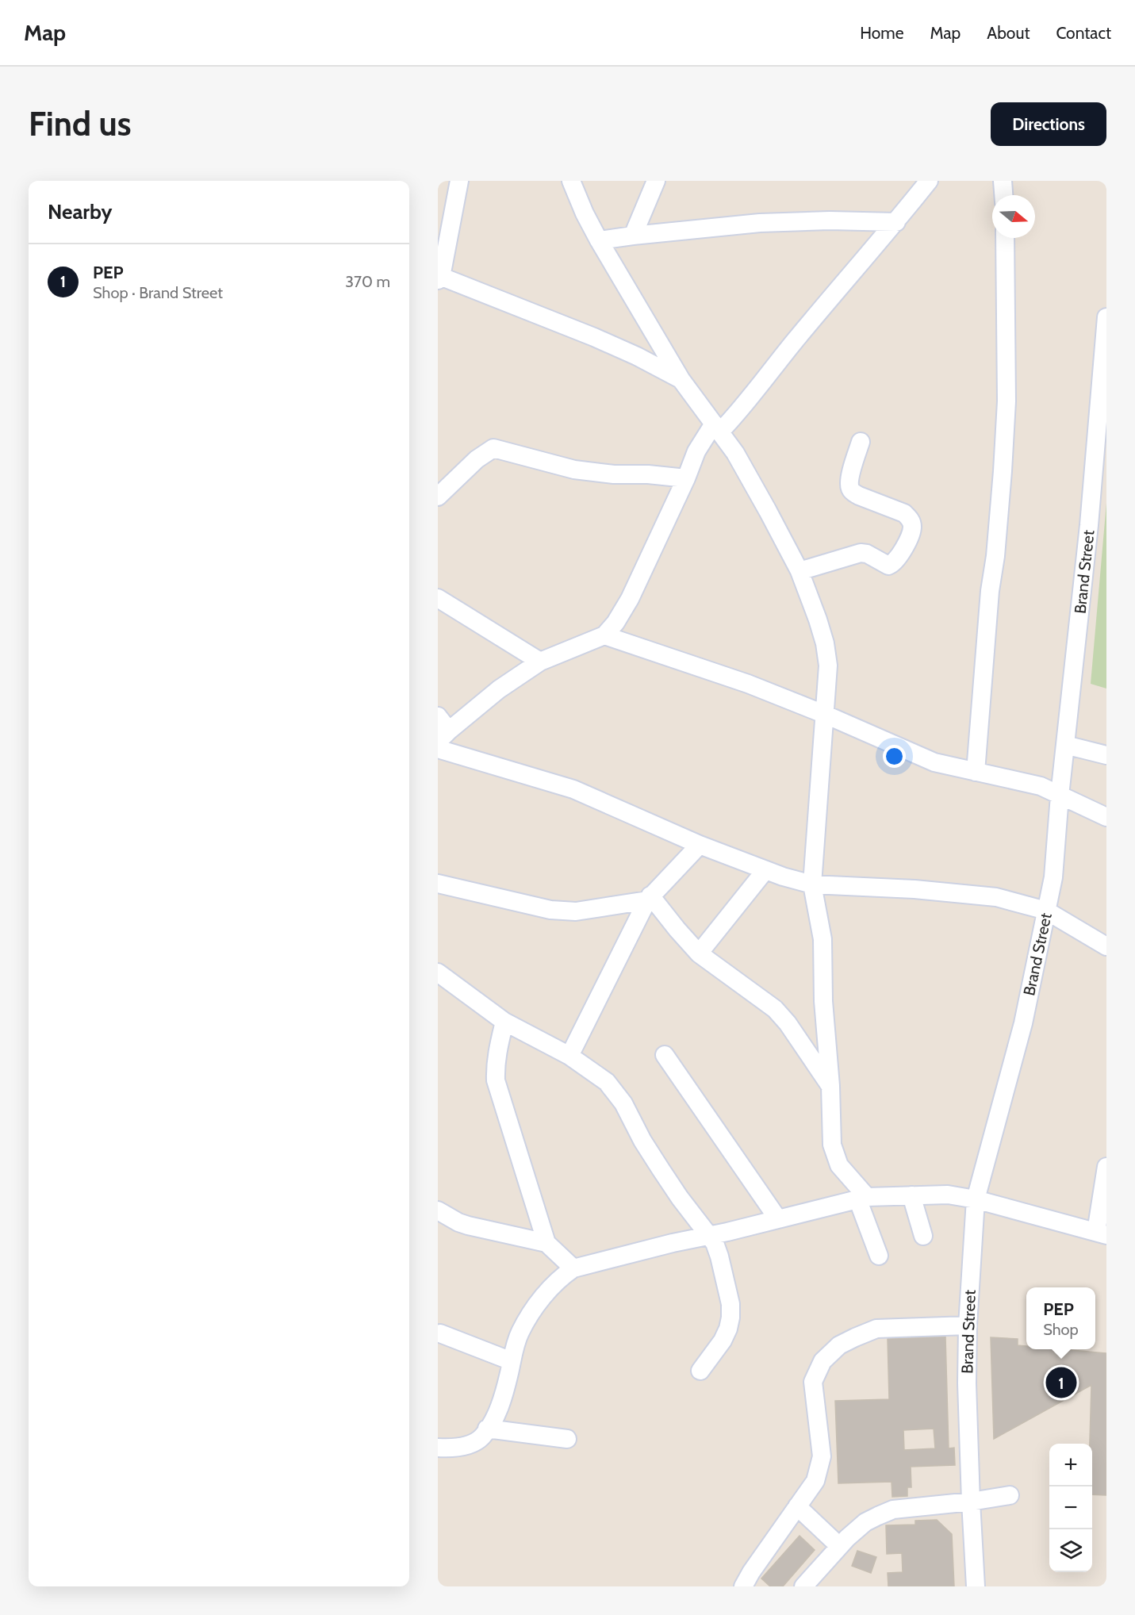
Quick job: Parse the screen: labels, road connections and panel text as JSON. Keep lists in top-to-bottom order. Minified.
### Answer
{"streets":{"street":["Brand Street"]},"north":"right","page":{"header":"Map","nav":["Home","Map","About","Contact"],"buttons":"Directions","title":"Find us","heading":"Nearby","list":[{"mark":"1","name":"PEP","note":"Shop · Brand Street","value":"370 m"}],"popup":["PEP","Shop"],"pins":"1","map_buttons":["+","−"]}}
